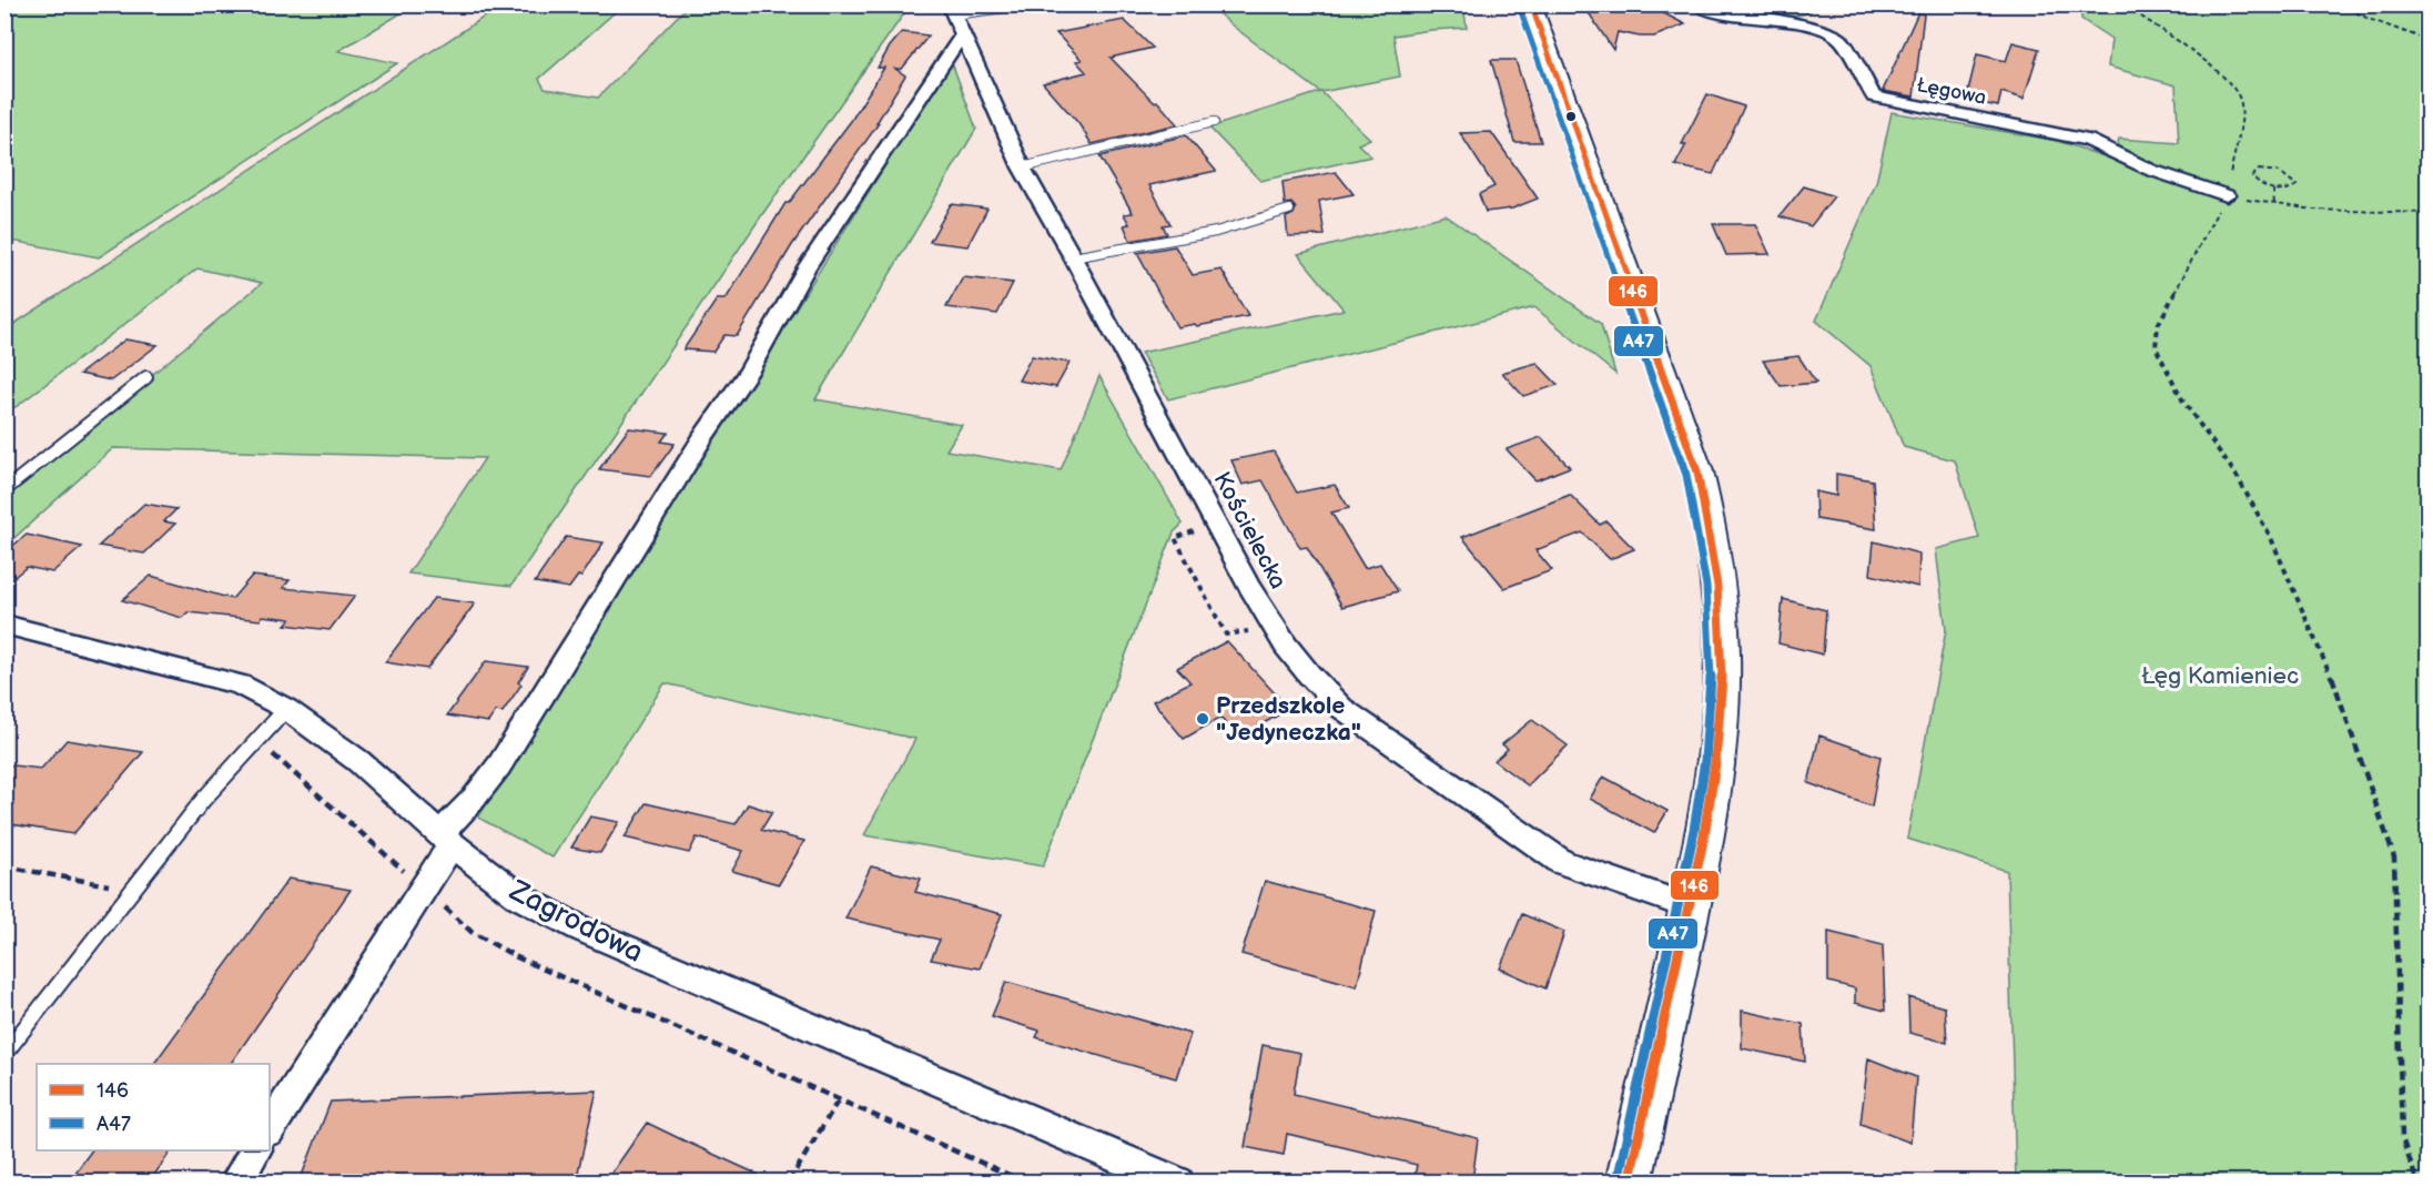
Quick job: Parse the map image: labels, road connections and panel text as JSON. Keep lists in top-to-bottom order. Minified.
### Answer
{"streets":{"street":["Łęgowa","Kościelecka","Zagrodowa"]},"parks":["Łęg Kamieniec"],"places":["Przedszkole \"Jedyneczka\""],"lines":["transit line 146","transit line A47"],"legend":["146","A47"]}
